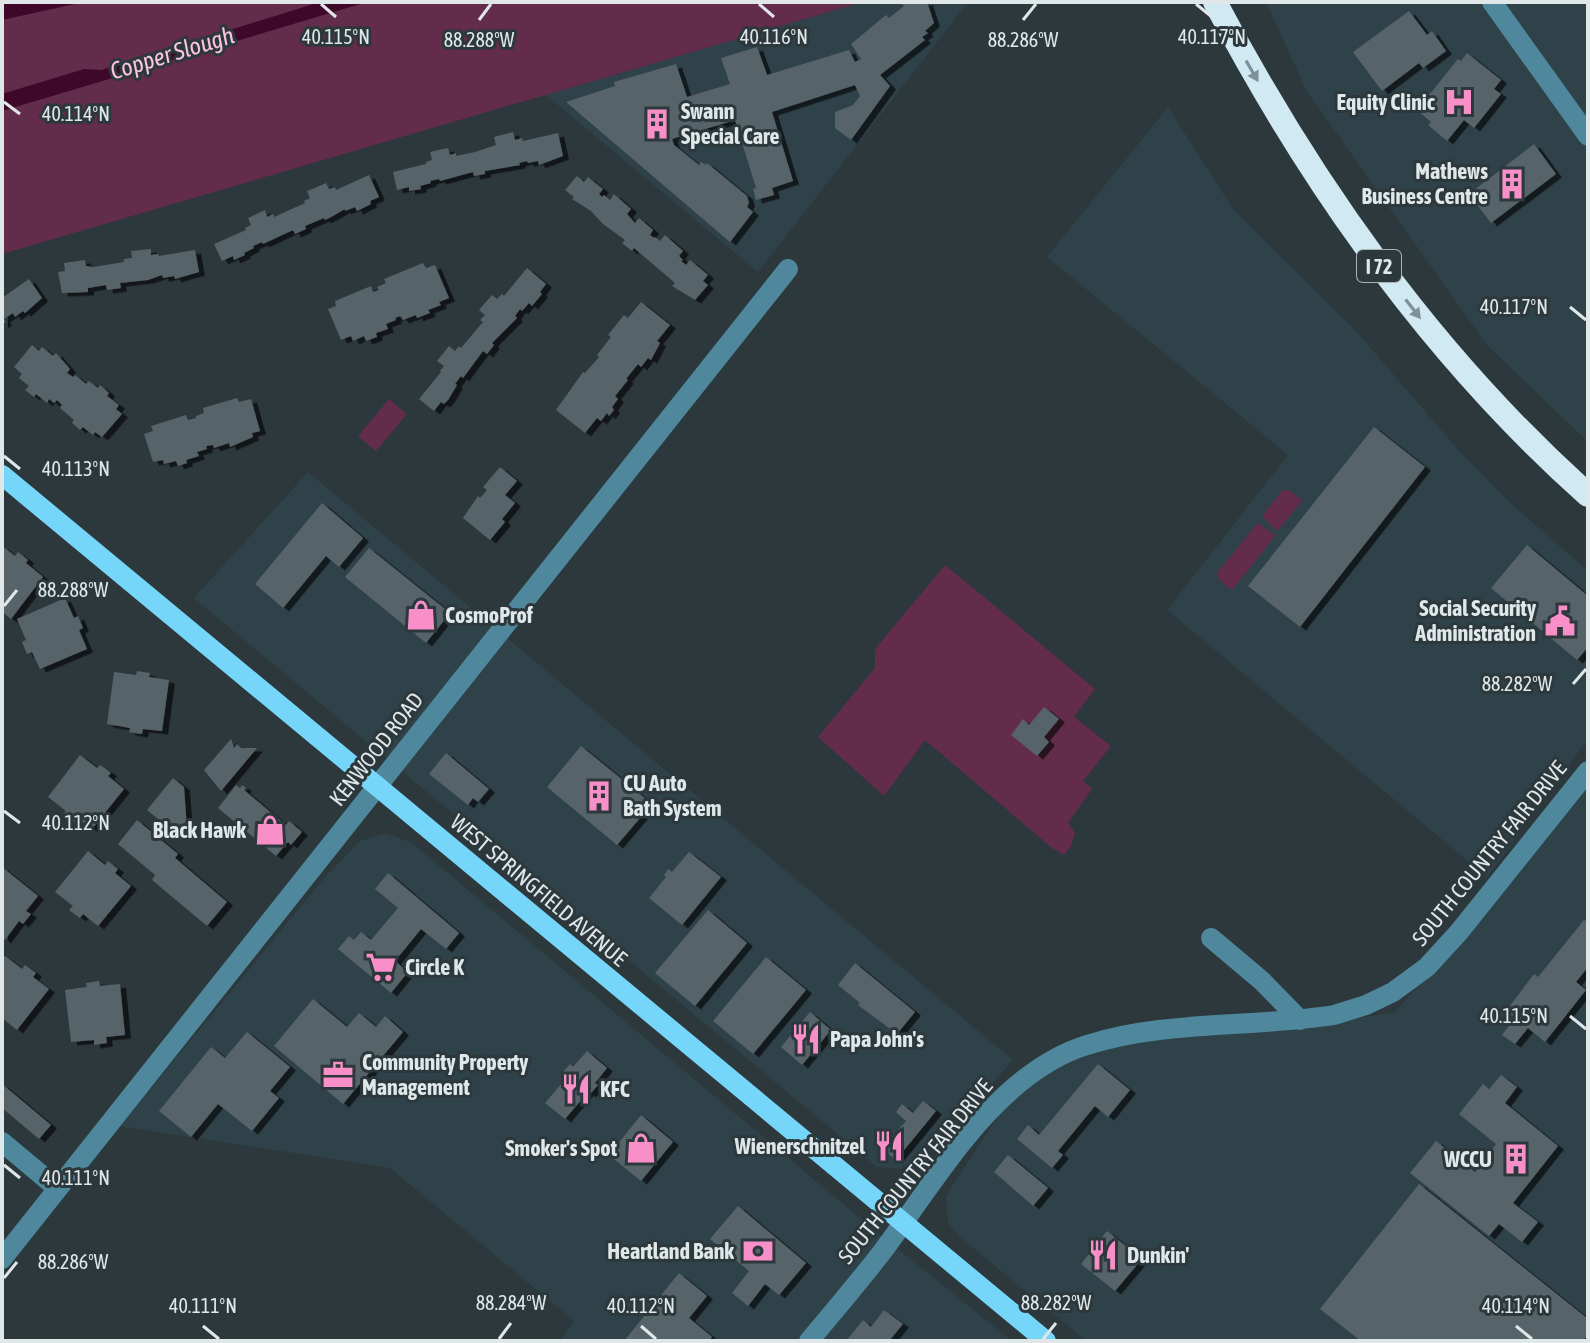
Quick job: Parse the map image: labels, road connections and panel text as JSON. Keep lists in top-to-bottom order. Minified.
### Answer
{"streets":{"highway":["I 72"],"main road":["WEST SPRINGFIELD AVENUE"],"street":["KENWOOD ROAD","SOUTH COUNTRY FAIR DRIVE"]},"crossings":[["KENWOOD ROAD","WEST SPRINGFIELD AVENUE"],["SOUTH COUNTRY FAIR DRIVE","WEST SPRINGFIELD AVENUE"]],"water":["Copper Slough"],"places":{"hospital":["Equity Clinic"],"building":["Swann Special Care","Mathews Business Centre","CU Auto Bath System","WCCU"],"shop":["CosmoProf","Black Hawk","Smoker's Spot"],"public building":["Social Security Administration"],"supermarket":["Circle K"],"restaurant":["Papa John's","KFC","Wienerschnitzel","Dunkin'"],"office":["Community Property Management"],"bank":["Heartland Bank"]},"coordinates":["40.115°N","40.116°N","40.117°N","88.288°W","88.286°W","40.114°N","40.113°N","88.282°W","40.112°N","40.111°N","88.284°W"]}
